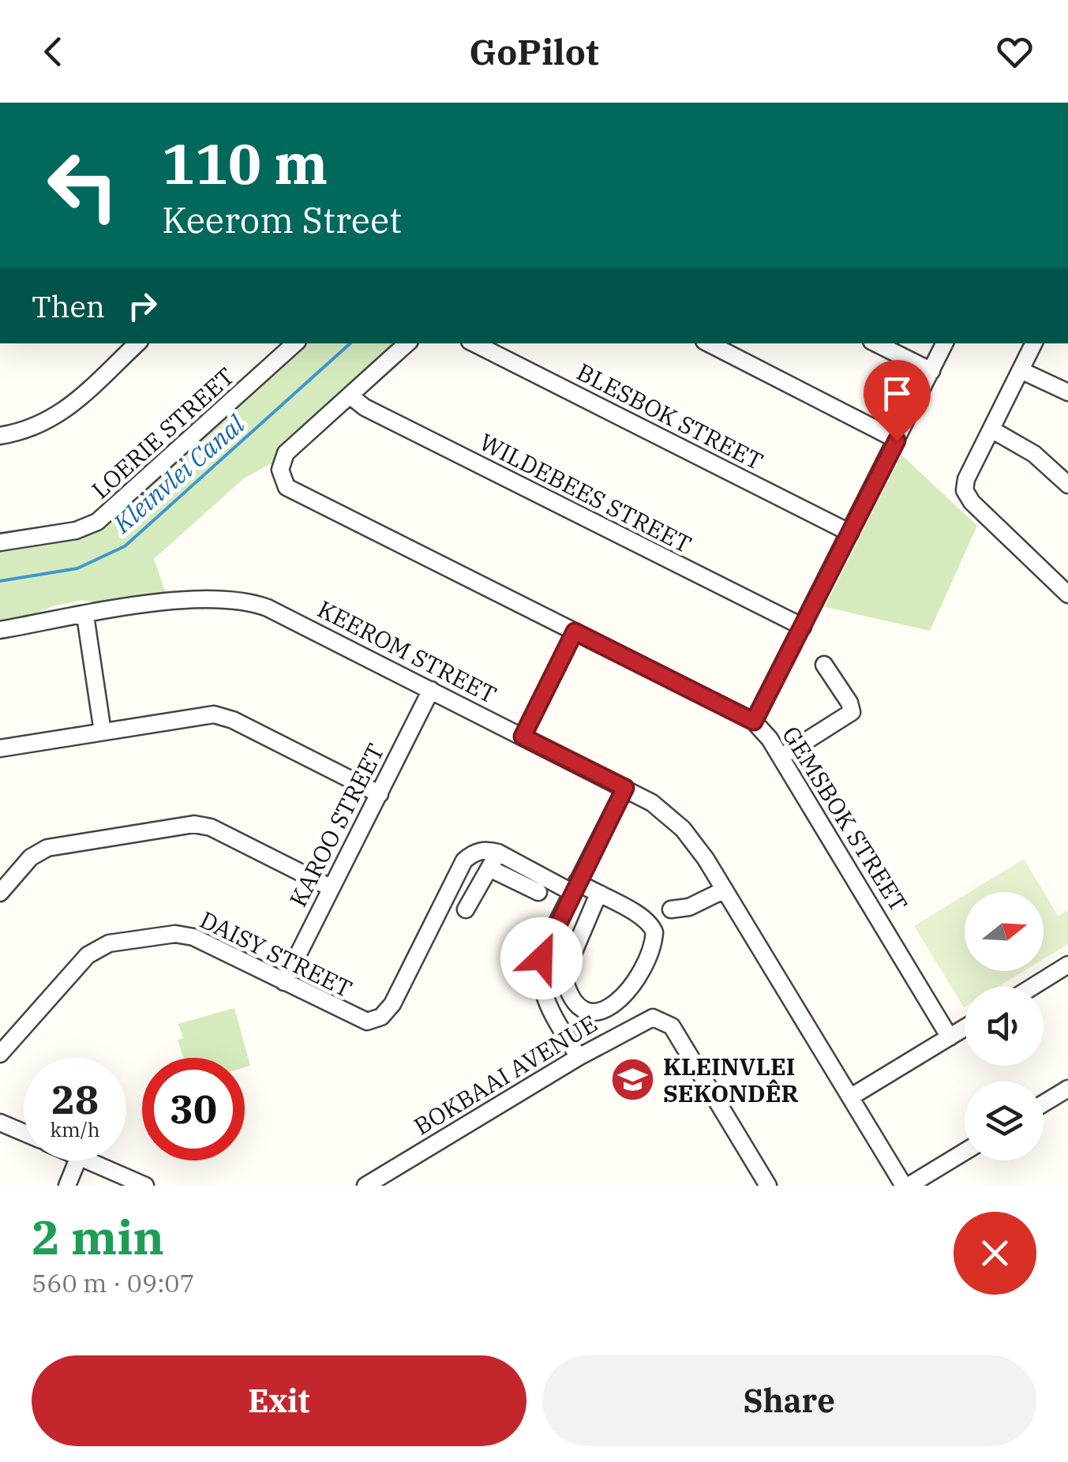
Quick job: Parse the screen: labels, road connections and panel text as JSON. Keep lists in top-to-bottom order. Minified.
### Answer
{"streets":{"street":["BLESBOK STREET","LOERIE STREET","WILDEBEES STREET","KEEROM STREET","GEMSBOK STREET","KAROO STREET","DAISY STREET","BOKBAAI AVENUE"]},"crossings":[["WILDEBEES STREET","GEMSBOK STREET"],["KEEROM STREET","KAROO STREET"],["KAROO STREET","DAISY STREET"]],"water":["Kleinvlei Canal"],"places":{"school or university":["KLEINVLEI SEKONDÊR"]},"north":"right","page":{"header":"GoPilot","turn":["110 m","Keerom Street"],"then":"Then","speed":"28 km/h","limit":"30","heading":["2 min","560 m · 09:07"],"buttons":["Exit","Share"]}}
